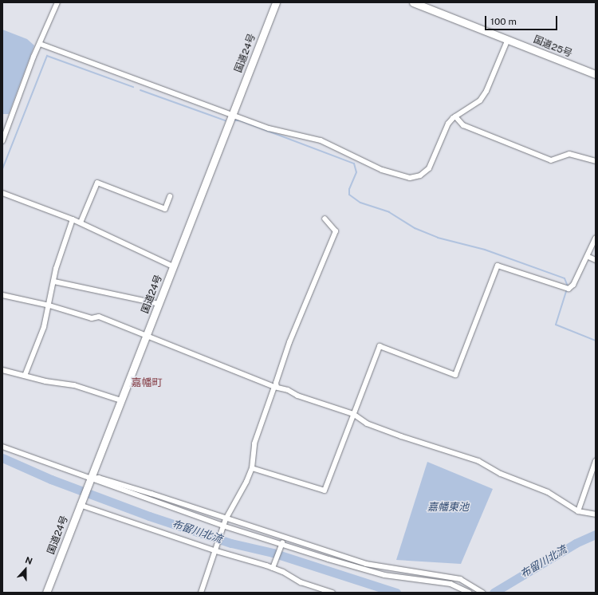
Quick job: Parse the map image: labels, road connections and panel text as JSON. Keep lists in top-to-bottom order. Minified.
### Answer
{"streets":{"highway":["国道25号","国道24号"]},"districts":["嘉幡町"],"water":["嘉幡東池","布留川北流"],"scale_bar":"100 m","north":"top"}
